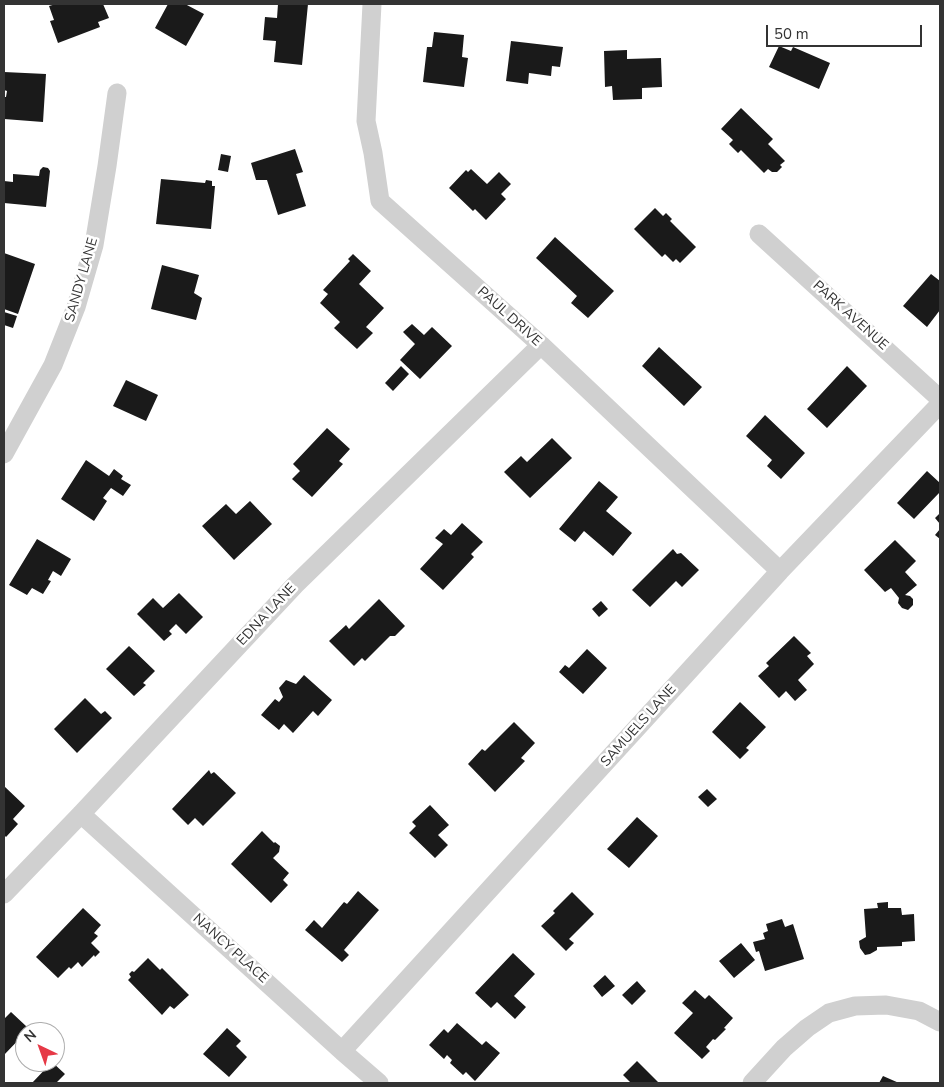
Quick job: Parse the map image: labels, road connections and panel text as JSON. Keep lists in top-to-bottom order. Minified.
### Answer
{"streets":{"street":["SANDY LANE","PARK AVENUE","PAUL DRIVE","EDNA LANE","SAMUELS LANE","NANCY PLACE"]},"crossings":[["PAUL DRIVE","EDNA LANE"],["PAUL DRIVE","SAMUELS LANE"],["EDNA LANE","NANCY PLACE"],["SAMUELS LANE","NANCY PLACE"]],"scale_bar":"50 m","north":"top left"}
